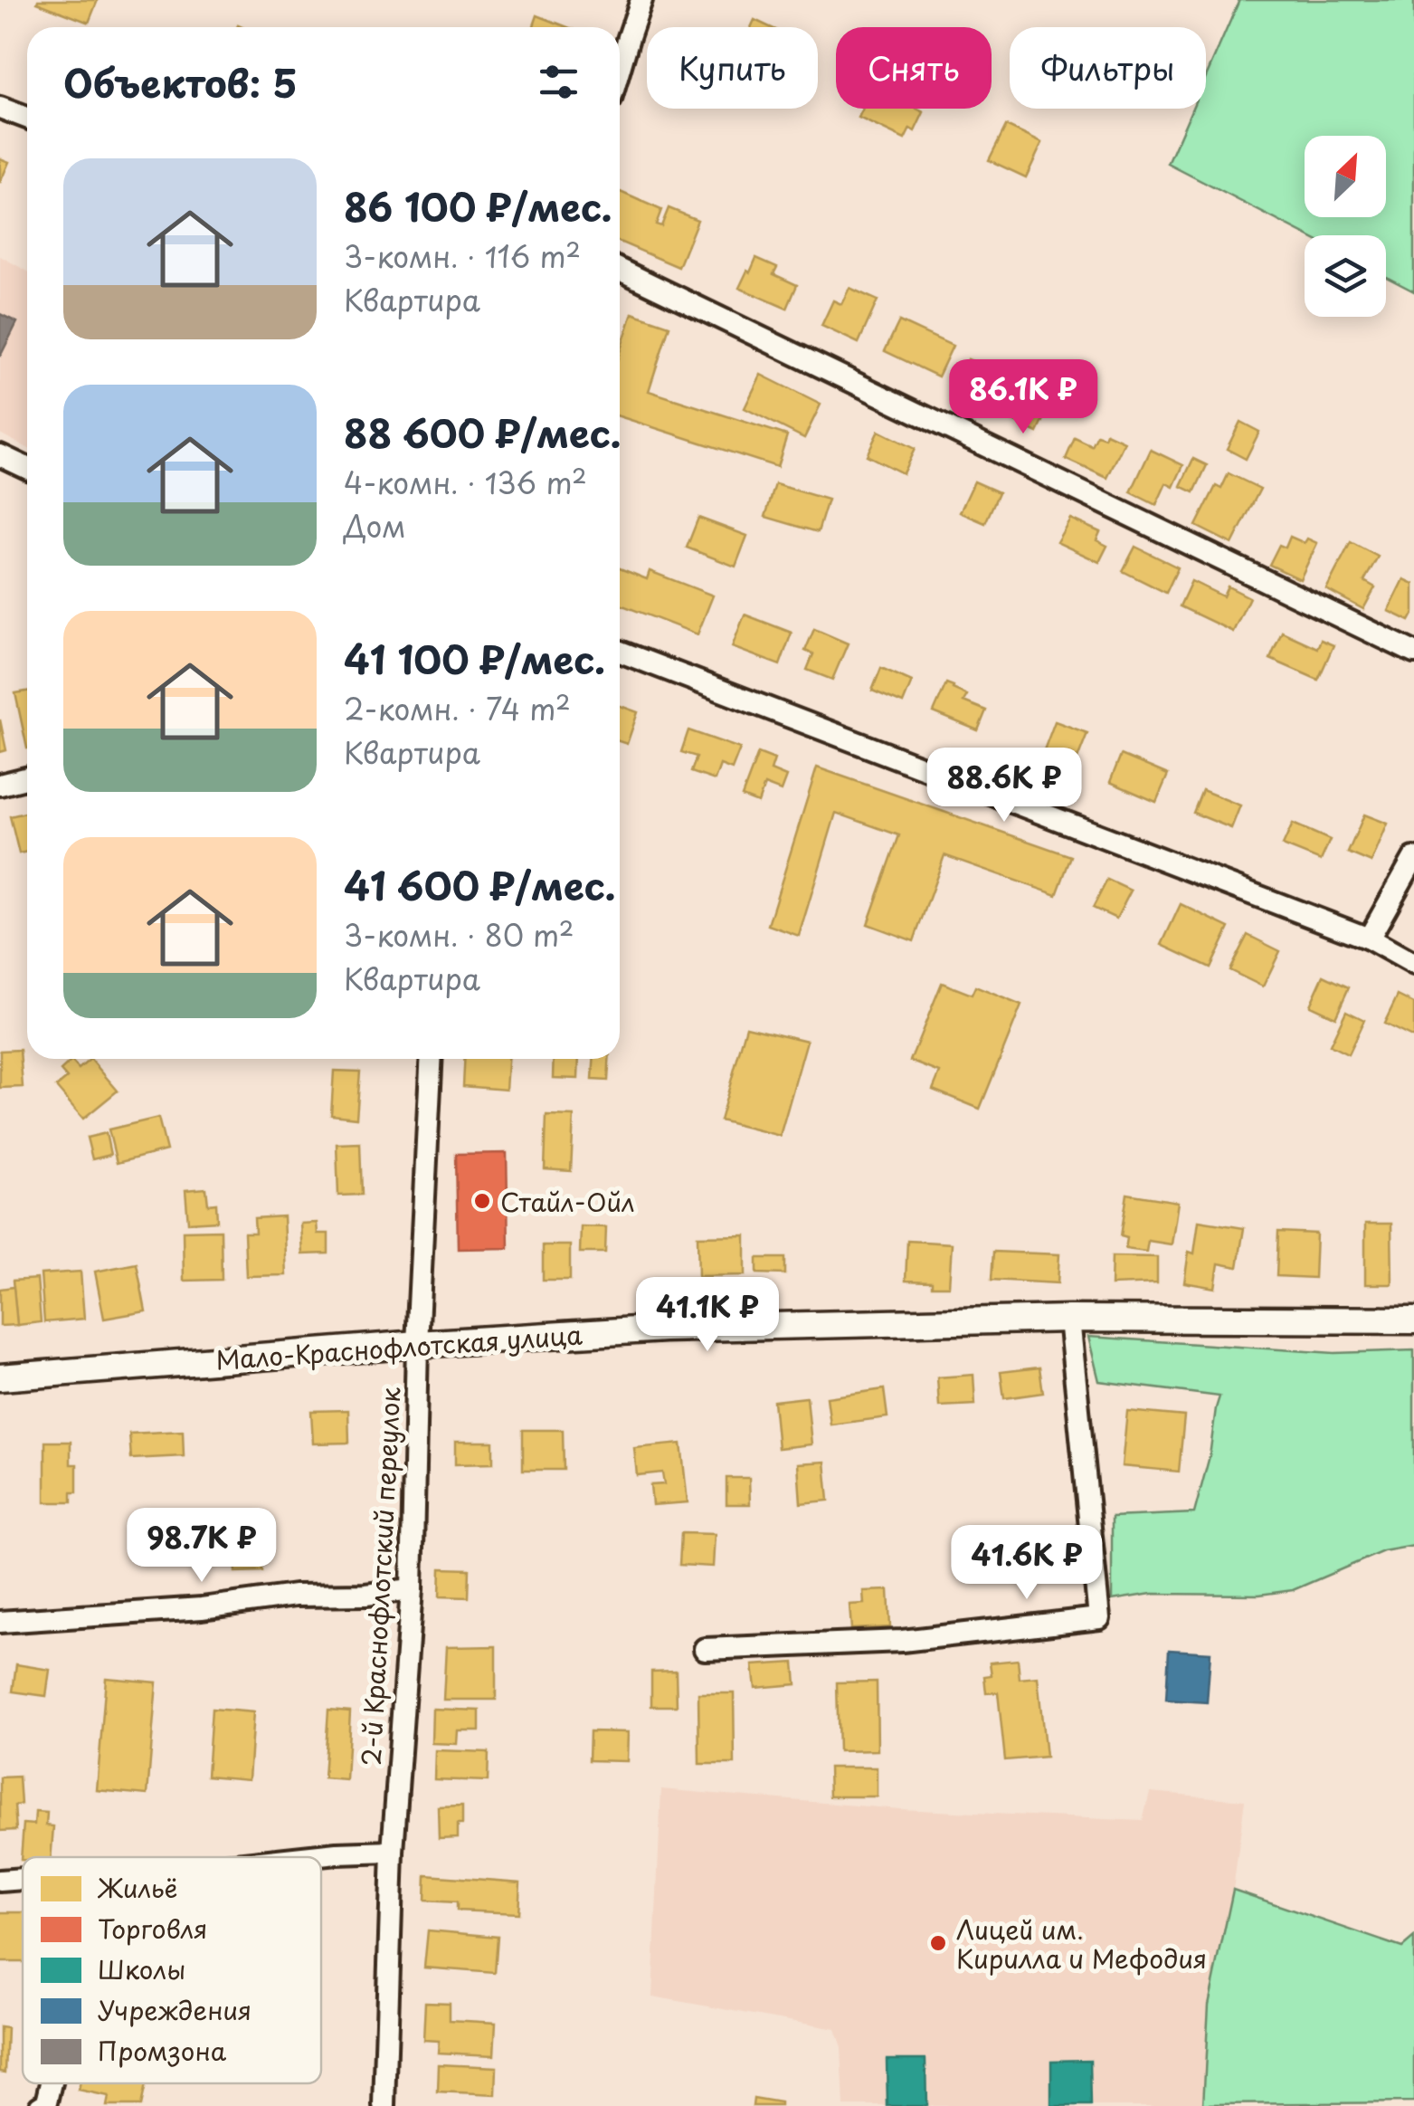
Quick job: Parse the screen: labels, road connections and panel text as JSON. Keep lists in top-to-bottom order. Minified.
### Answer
{"streets":{"street":["Мало-Краснофлотская улица","2-й Краснофлотский переулок"]},"crossings":[["Мало-Краснофлотская улица","2-й Краснофлотский переулок"]],"places":["Стайл-Ойл","Лицей им. Кирилла и Мефодия"],"legend":["Жильё","Торговля","Школы","Учреждения","Промзона"],"north":"top right","page":{"chip":["Купить","Снять","Фильтры"],"heading":"Объектов: 5","list":[{"name":"86 100 ₽/мес.","note":"3-комн. · 116 m² · Квартира"},{"name":"88 600 ₽/мес.","note":"4-комн. · 136 m² · Дом"},{"name":"41 100 ₽/мес.","note":"2-комн. · 74 m² · Квартира"},{"name":"41 600 ₽/мес.","note":"3-комн. · 80 m² · Квартира"}],"price":["86.1K ₽","88.6K ₽","41.1K ₽","98.7K ₽","41.6K ₽"]}}
